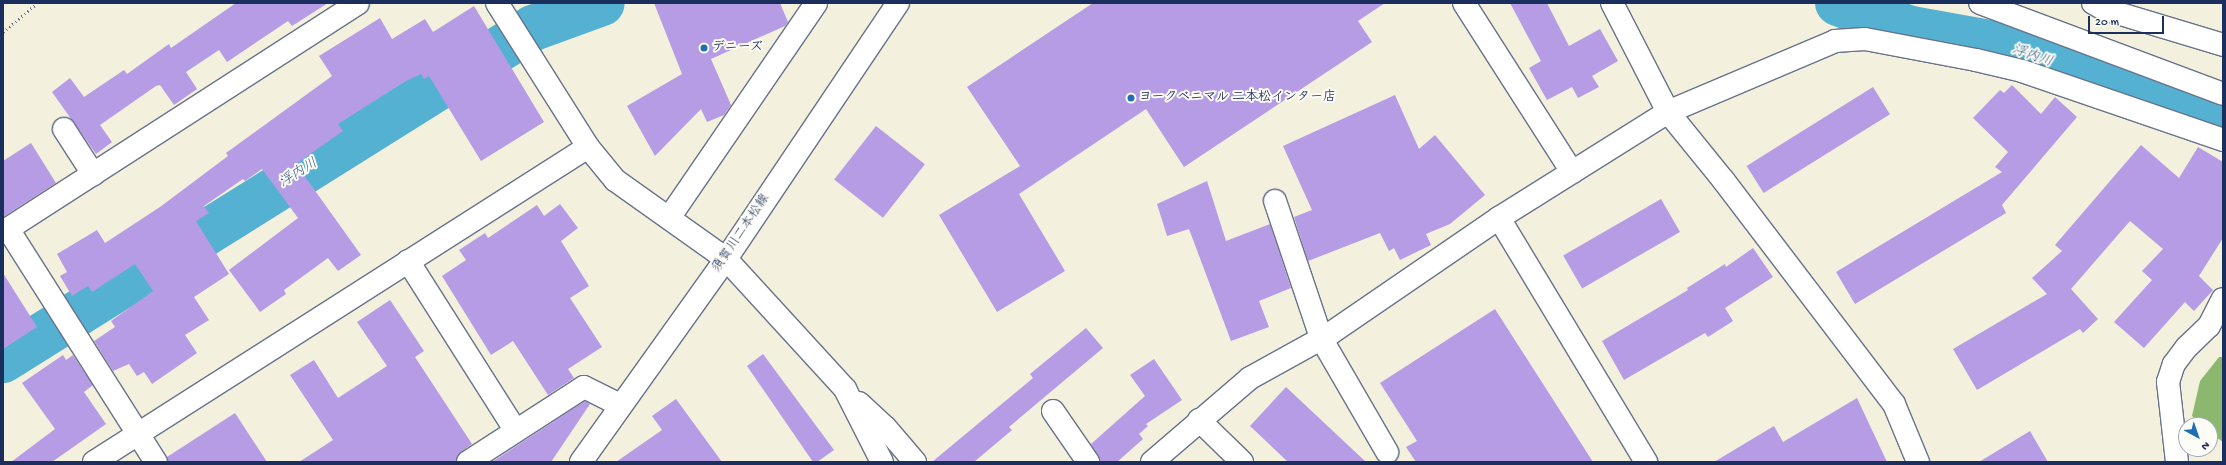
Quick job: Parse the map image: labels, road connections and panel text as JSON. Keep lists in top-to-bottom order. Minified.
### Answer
{"streets":{"main road":["須賀川二本松線"]},"water":["浮内川"],"places":["デニーズ","ヨークベニマル 二本松インター店"],"scale_bar":"20 m","north":"bottom right"}
